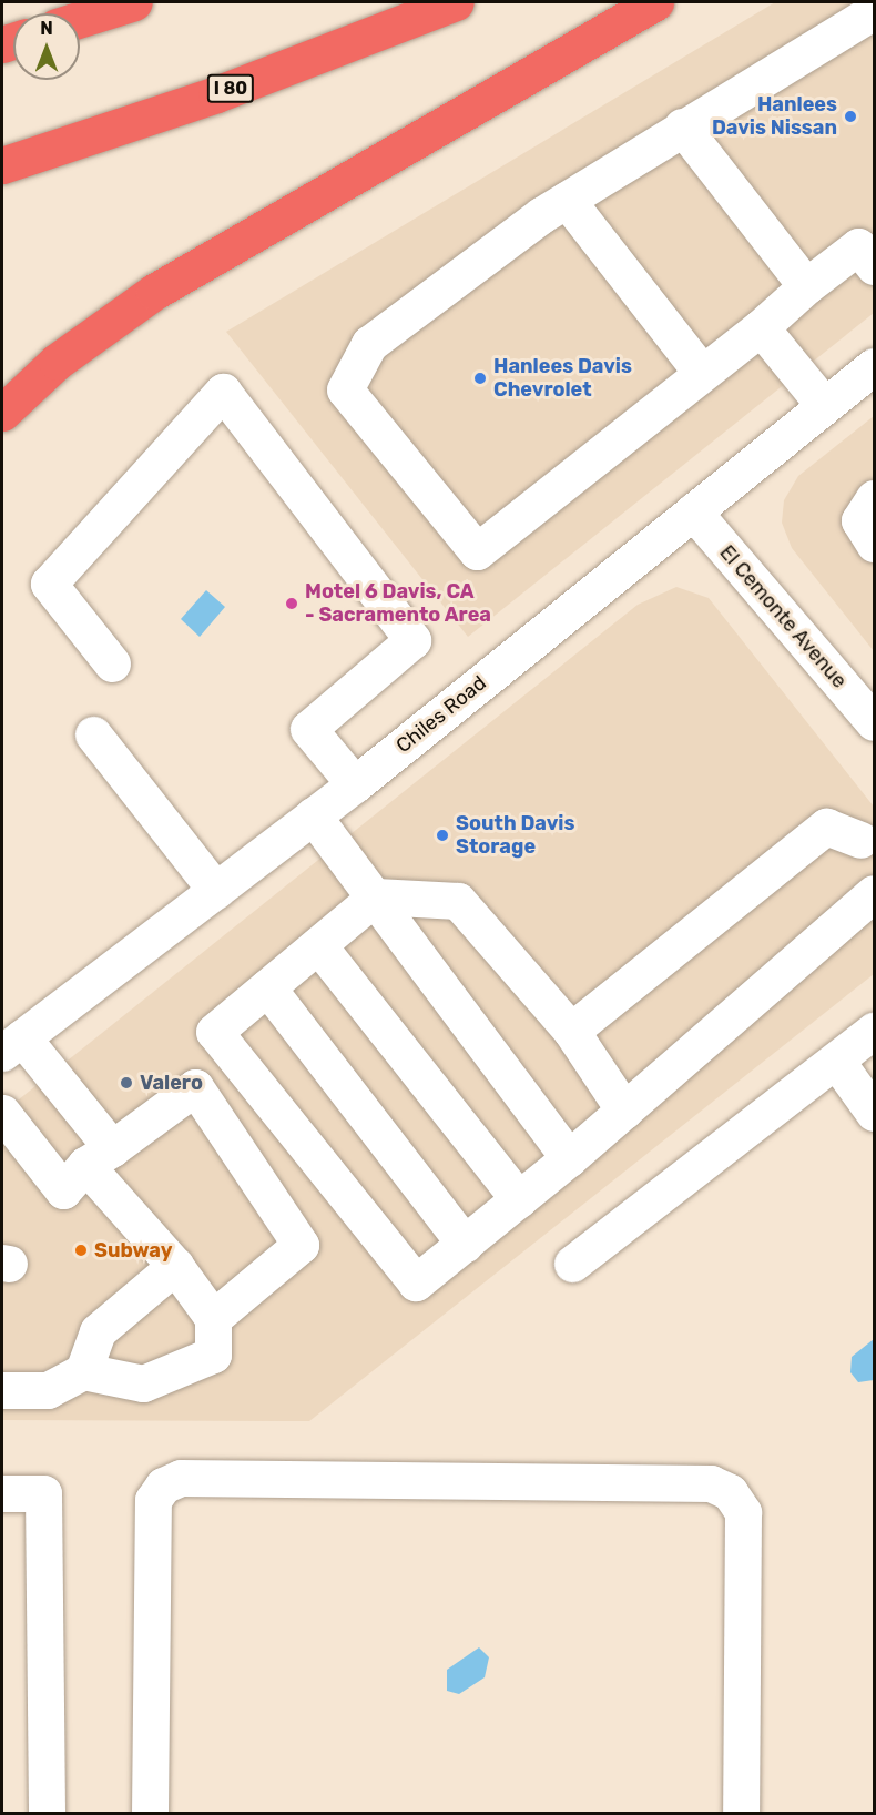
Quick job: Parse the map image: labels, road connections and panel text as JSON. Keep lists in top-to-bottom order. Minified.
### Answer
{"streets":{"highway":["I 80"],"street":["El Cemonte Avenue","Chiles Road"]},"crossings":[["El Cemonte Avenue","Chiles Road"]],"places":["Hanlees Davis Nissan","Hanlees Davis Chevrolet","Motel 6 Davis, CA - Sacramento Area","South Davis Storage","Valero","Subway"],"north":"top"}
